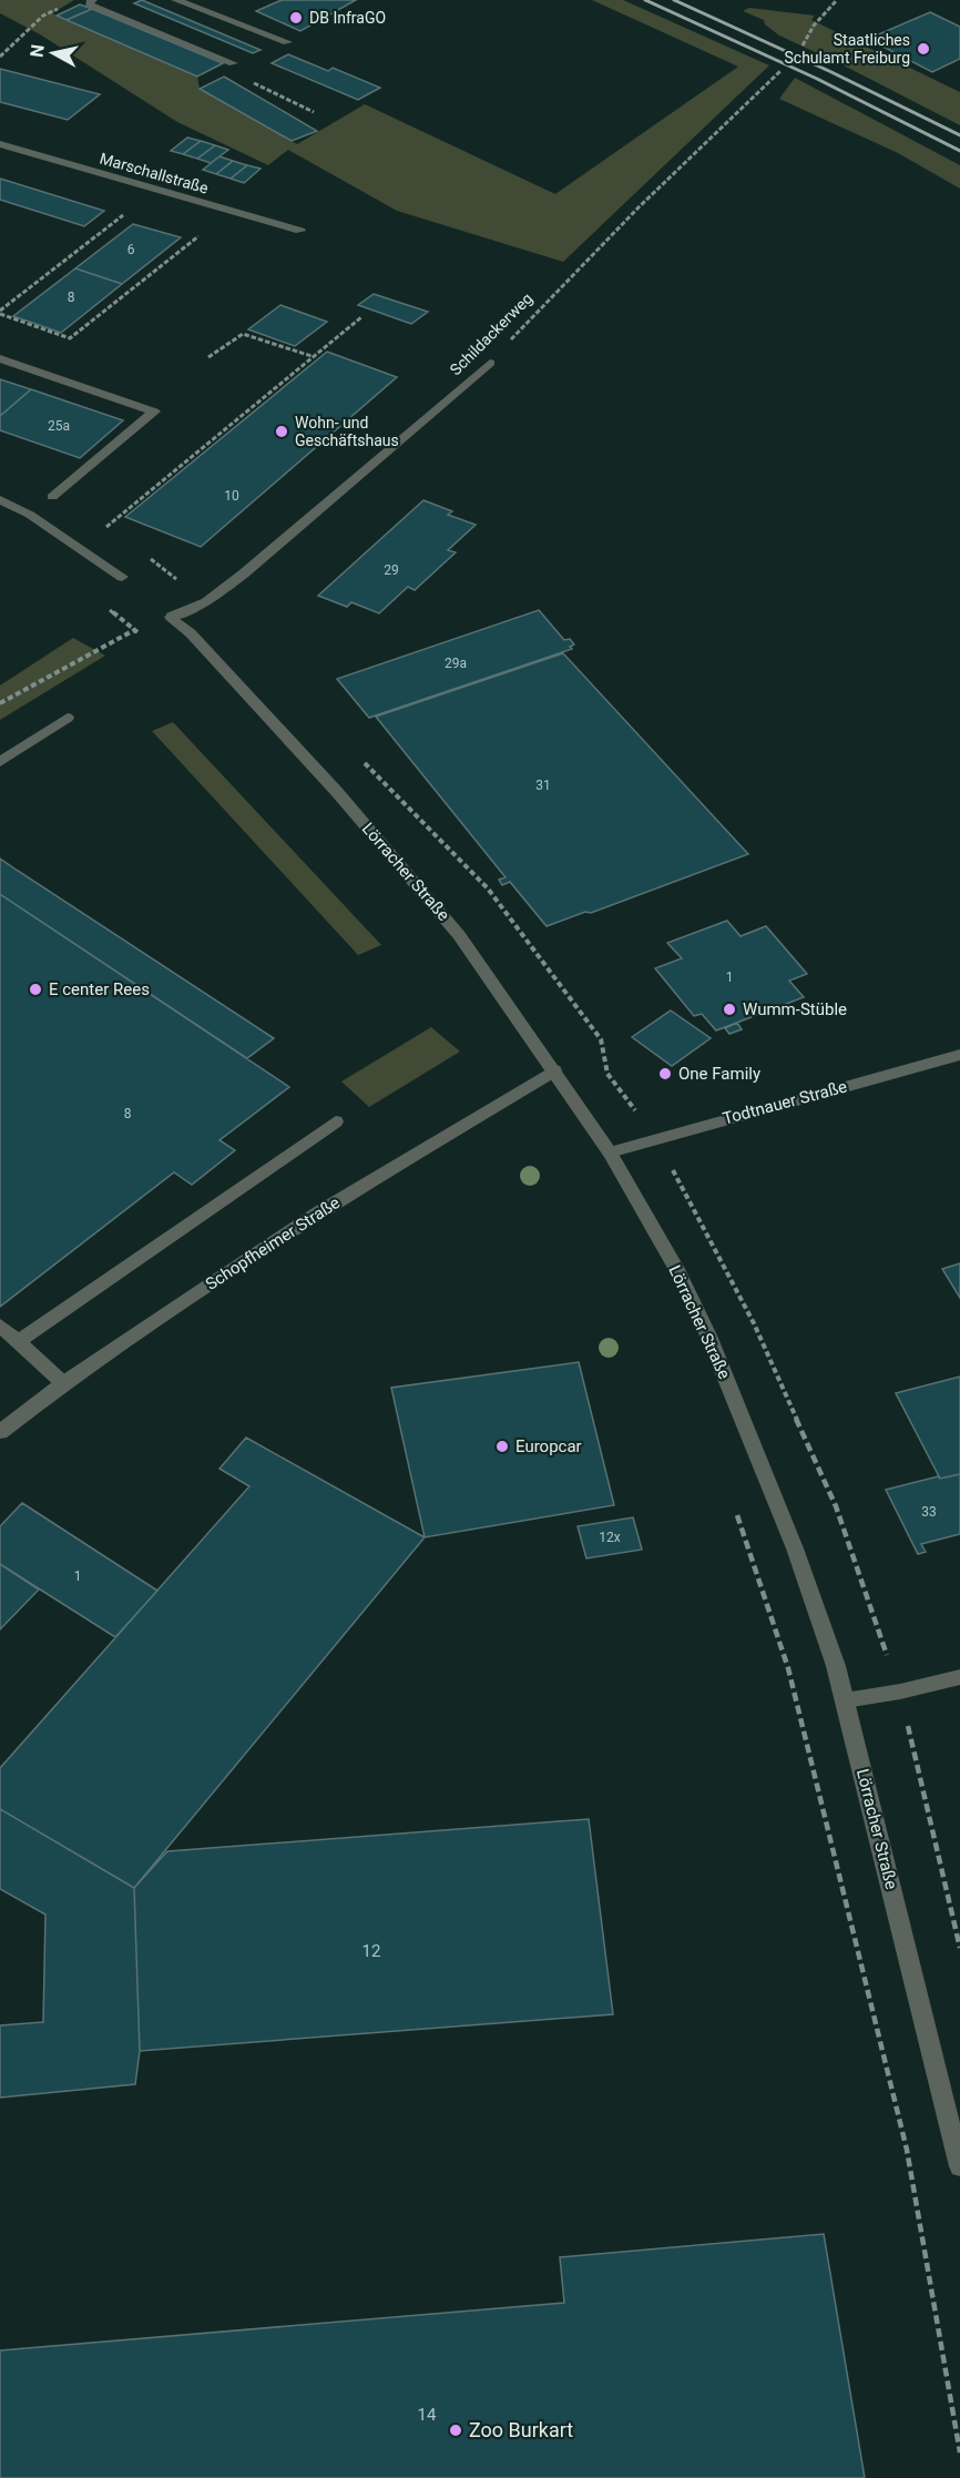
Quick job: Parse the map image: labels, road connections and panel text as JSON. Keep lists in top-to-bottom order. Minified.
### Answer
{"streets":{"street":["Marschallstraße","Schildackerweg","Lörracher Straße","Todtnauer Straße","Schopfheimer Straße"]},"crossings":[["Schildackerweg","Lörracher Straße"],["Lörracher Straße","Todtnauer Straße"],["Lörracher Straße","Schopfheimer Straße"]],"places":["DB InfraGO","Staatliches Schulamt Freiburg","Wohn- und Geschäftshaus","E center Rees","Wumm-Stüble","One Family","Europcar","Zoo Burkart"],"house_numbers":["6","8","25a","10","29","29a","31","1","8","33","12x","1","12","14"],"north":"left"}
